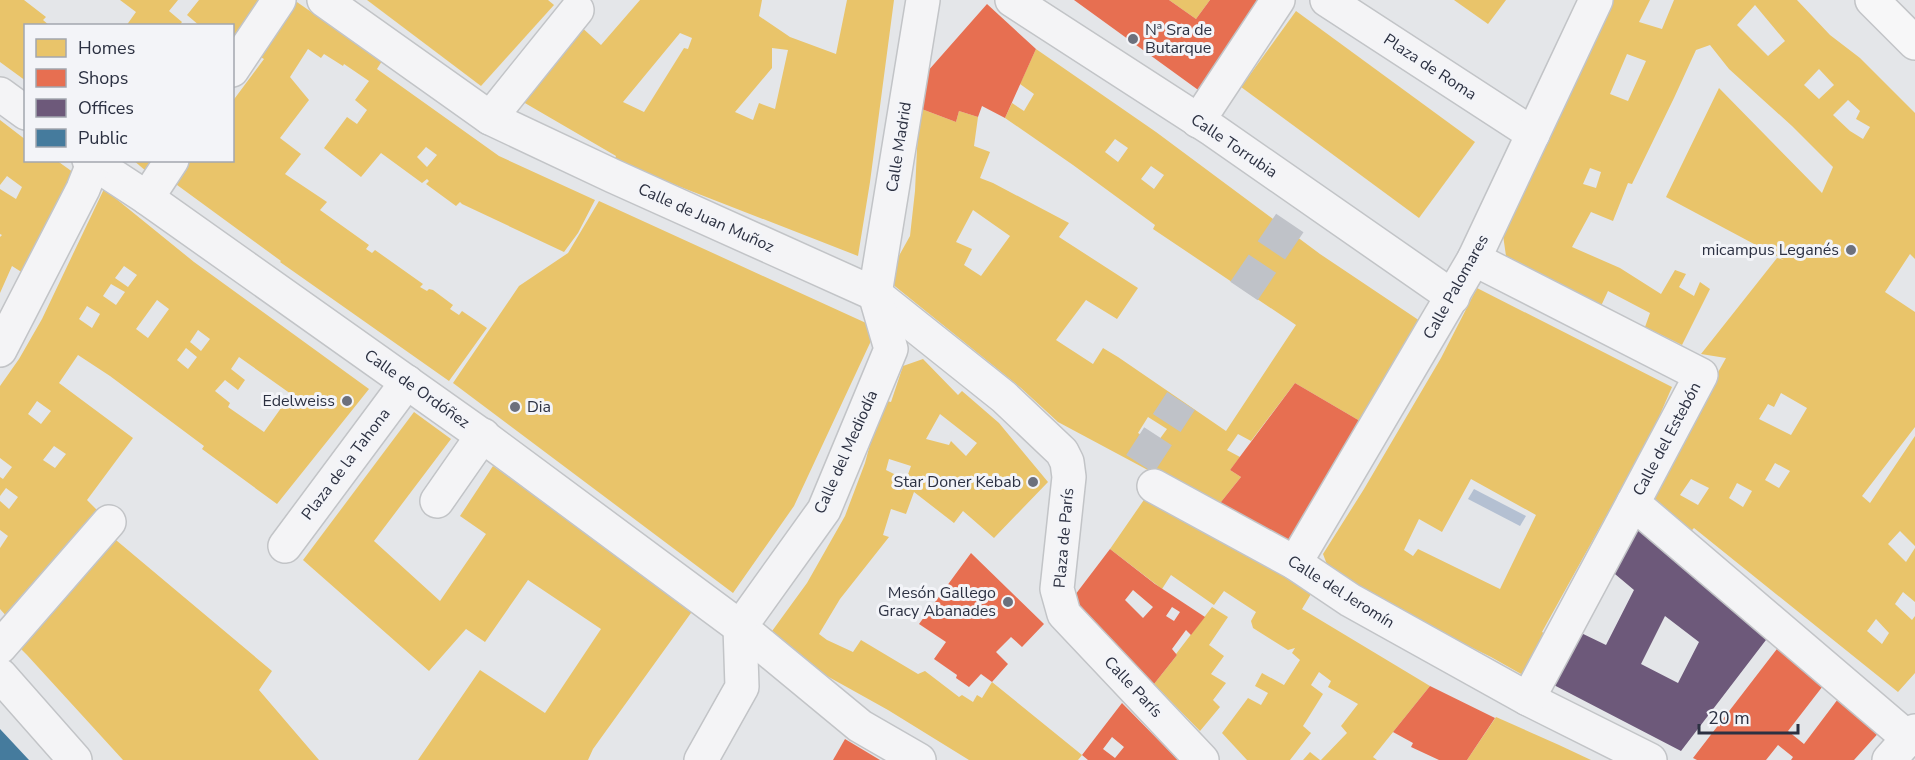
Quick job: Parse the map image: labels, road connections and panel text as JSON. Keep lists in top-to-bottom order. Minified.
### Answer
{"streets":{"street":["Plaza de Roma","Calle Torrubia","Calle Madrid","Calle de Juan Muñoz","Calle Palomares","Calle de Ordóñez","Calle del Estebón","Calle del Mediodía","Plaza de la Tahona","Plaza de París","Calle del Jeromín","Calle París"]},"crossings":[["Plaza de Roma","Calle Palomares"],["Calle Torrubia","Calle Palomares"],["Calle Madrid","Calle de Juan Muñoz"],["Calle Madrid","Calle del Mediodía"],["Calle de Juan Muñoz","Calle del Mediodía"],["Calle de Juan Muñoz","Plaza de París"],["Calle Palomares","Calle del Estebón"],["Calle Palomares","Calle del Jeromín"],["Calle de Ordóñez","Calle del Mediodía"],["Calle de Ordóñez","Plaza de la Tahona"],["Plaza de París","Calle París"]],"places":["Nª Sra de Butarque","micampus Leganés","Edelweiss","Dia","Star Doner Kebab","Mesón Gallego Gracy Abanades"],"legend":["Homes","Shops","Offices","Public"],"scale_bar":"20 m"}
